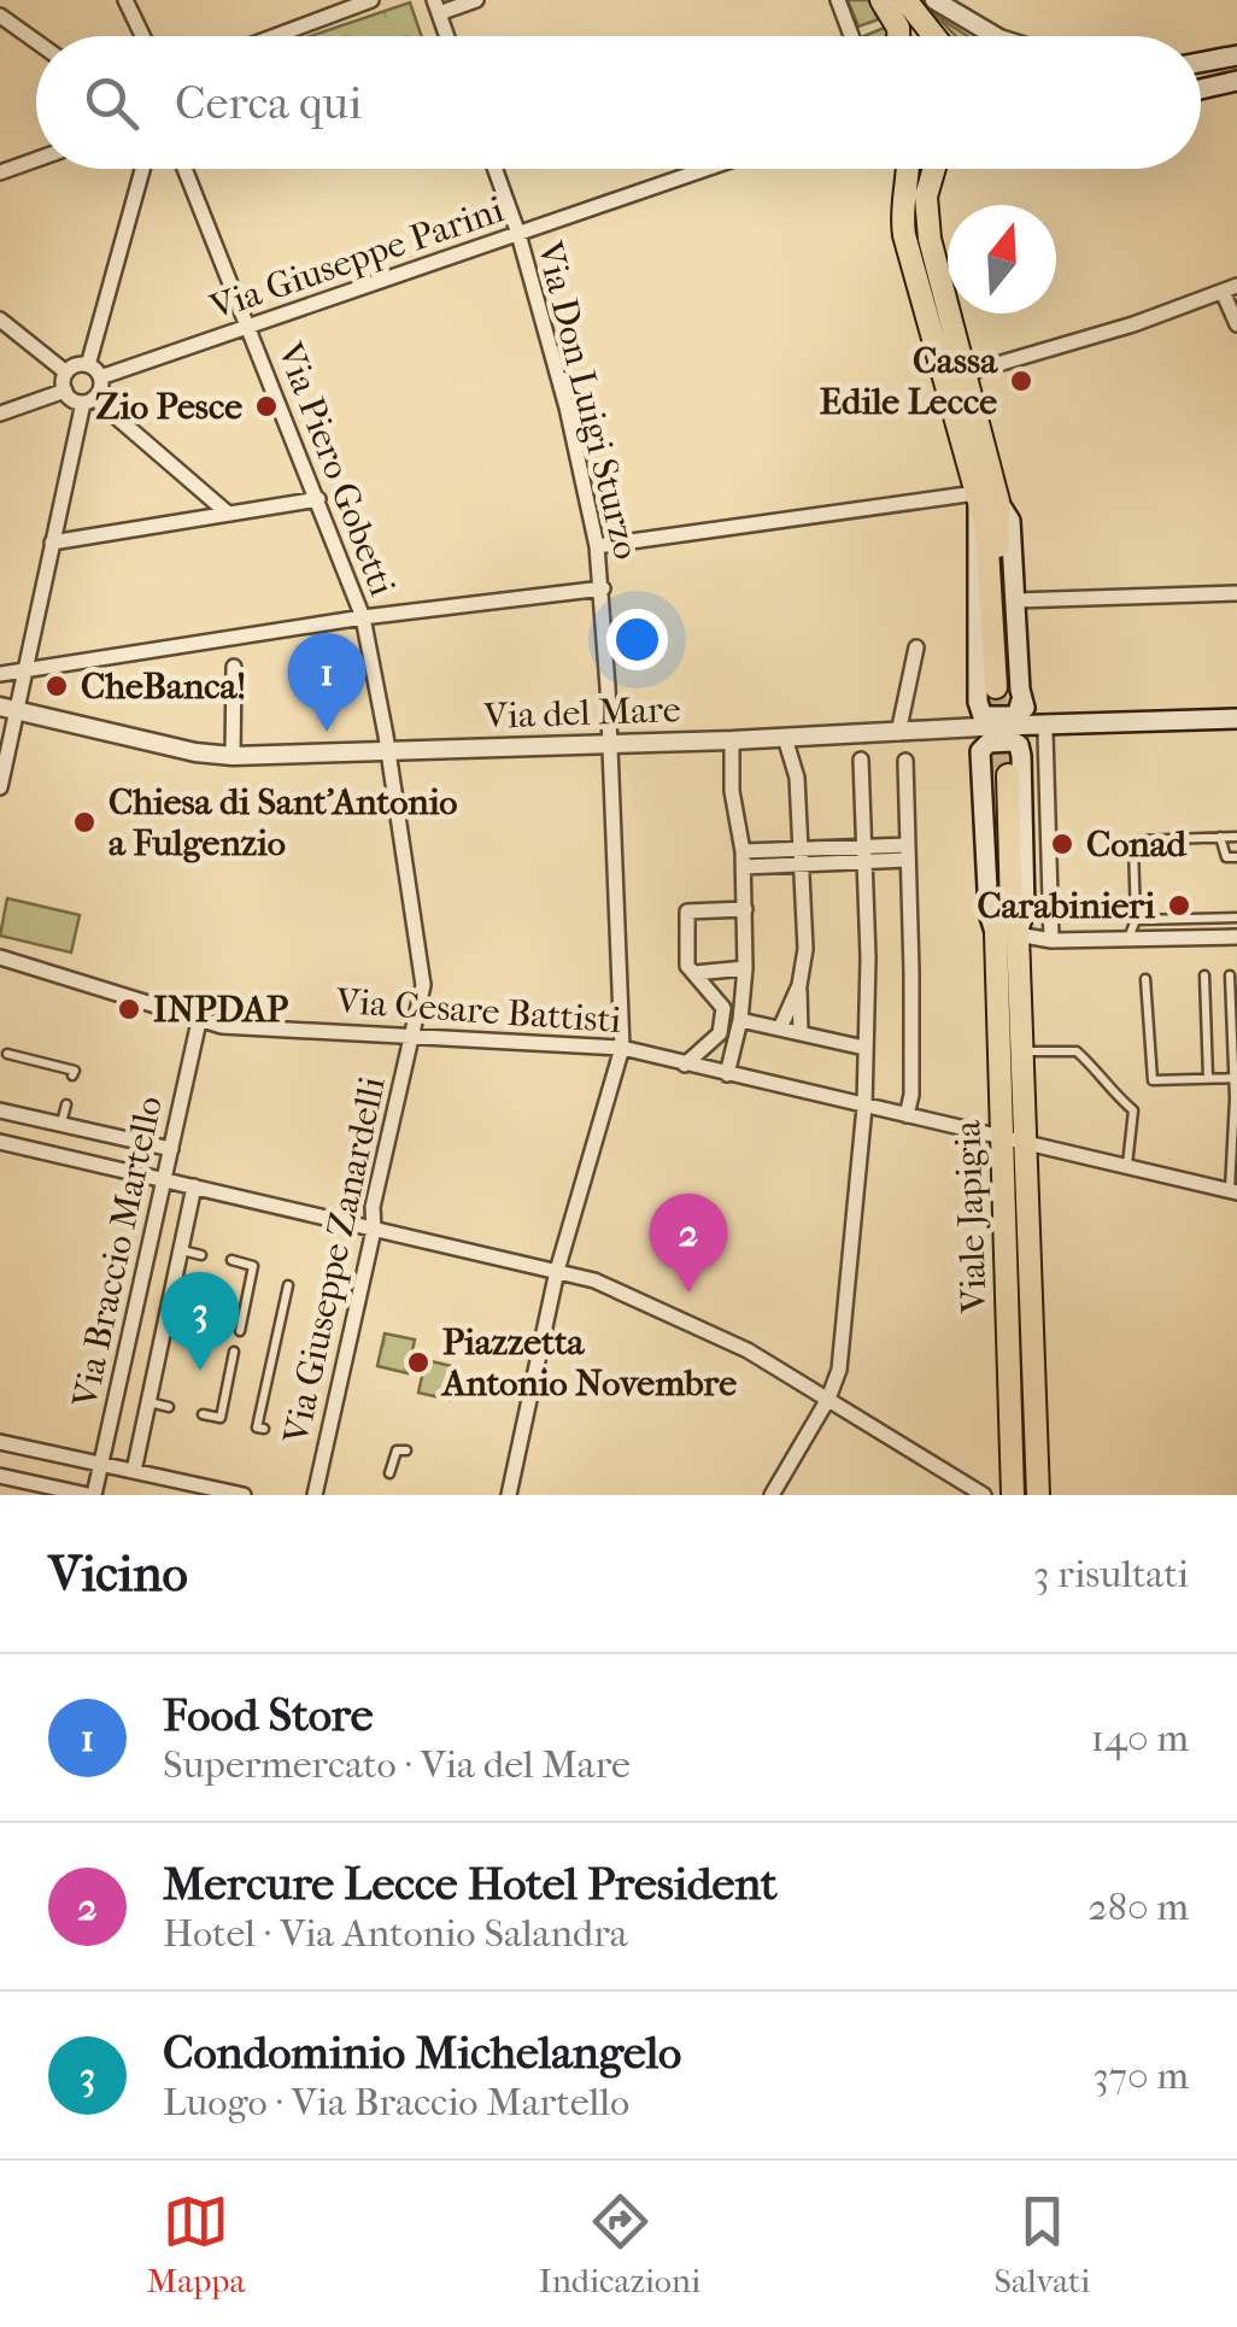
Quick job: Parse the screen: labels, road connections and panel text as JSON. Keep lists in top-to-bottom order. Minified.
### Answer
{"streets":{"main road":["Viale Japigia"],"street":["Via Giuseppe Parini","Via Don Luigi Sturzo","Via Piero Gobetti","Via del Mare","Via Cesare Battisti","Via Braccio Martello","Via Giuseppe Zanardelli"]},"crossings":[["Via Giuseppe Parini","Via Don Luigi Sturzo"],["Via Giuseppe Parini","Via Piero Gobetti"],["Via Don Luigi Sturzo","Via del Mare"],["Via Don Luigi Sturzo","Via Cesare Battisti"],["Via Piero Gobetti","Via del Mare"],["Via Piero Gobetti","Via Giuseppe Zanardelli"],["Via del Mare","Via Giuseppe Zanardelli"],["Via Cesare Battisti","Viale Japigia"],["Via Cesare Battisti","Via Braccio Martello"],["Via Cesare Battisti","Via Giuseppe Zanardelli"]],"places":["Cassa Edile Lecce","Zio Pesce","CheBanca!","Chiesa di Sant'Antonio a Fulgenzio","Conad","Carabinieri","INPDAP","Piazzetta Antonio Novembre"],"north":"top","page":{"search":"Cerca qui","pins":["1","2","3"],"heading":["Vicino","3 risultati"],"list":[{"mark":"1","name":"Food Store","note":"Supermercato · Via del Mare","value":"140 m"},{"mark":"2","name":"Mercure Lecce Hotel President","note":"Hotel · Via Antonio Salandra","value":"280 m"},{"mark":"3","name":"Condominio Michelangelo","note":"Luogo · Via Braccio Martello","value":"370 m"}],"nav":["Mappa","Indicazioni","Salvati"]}}
